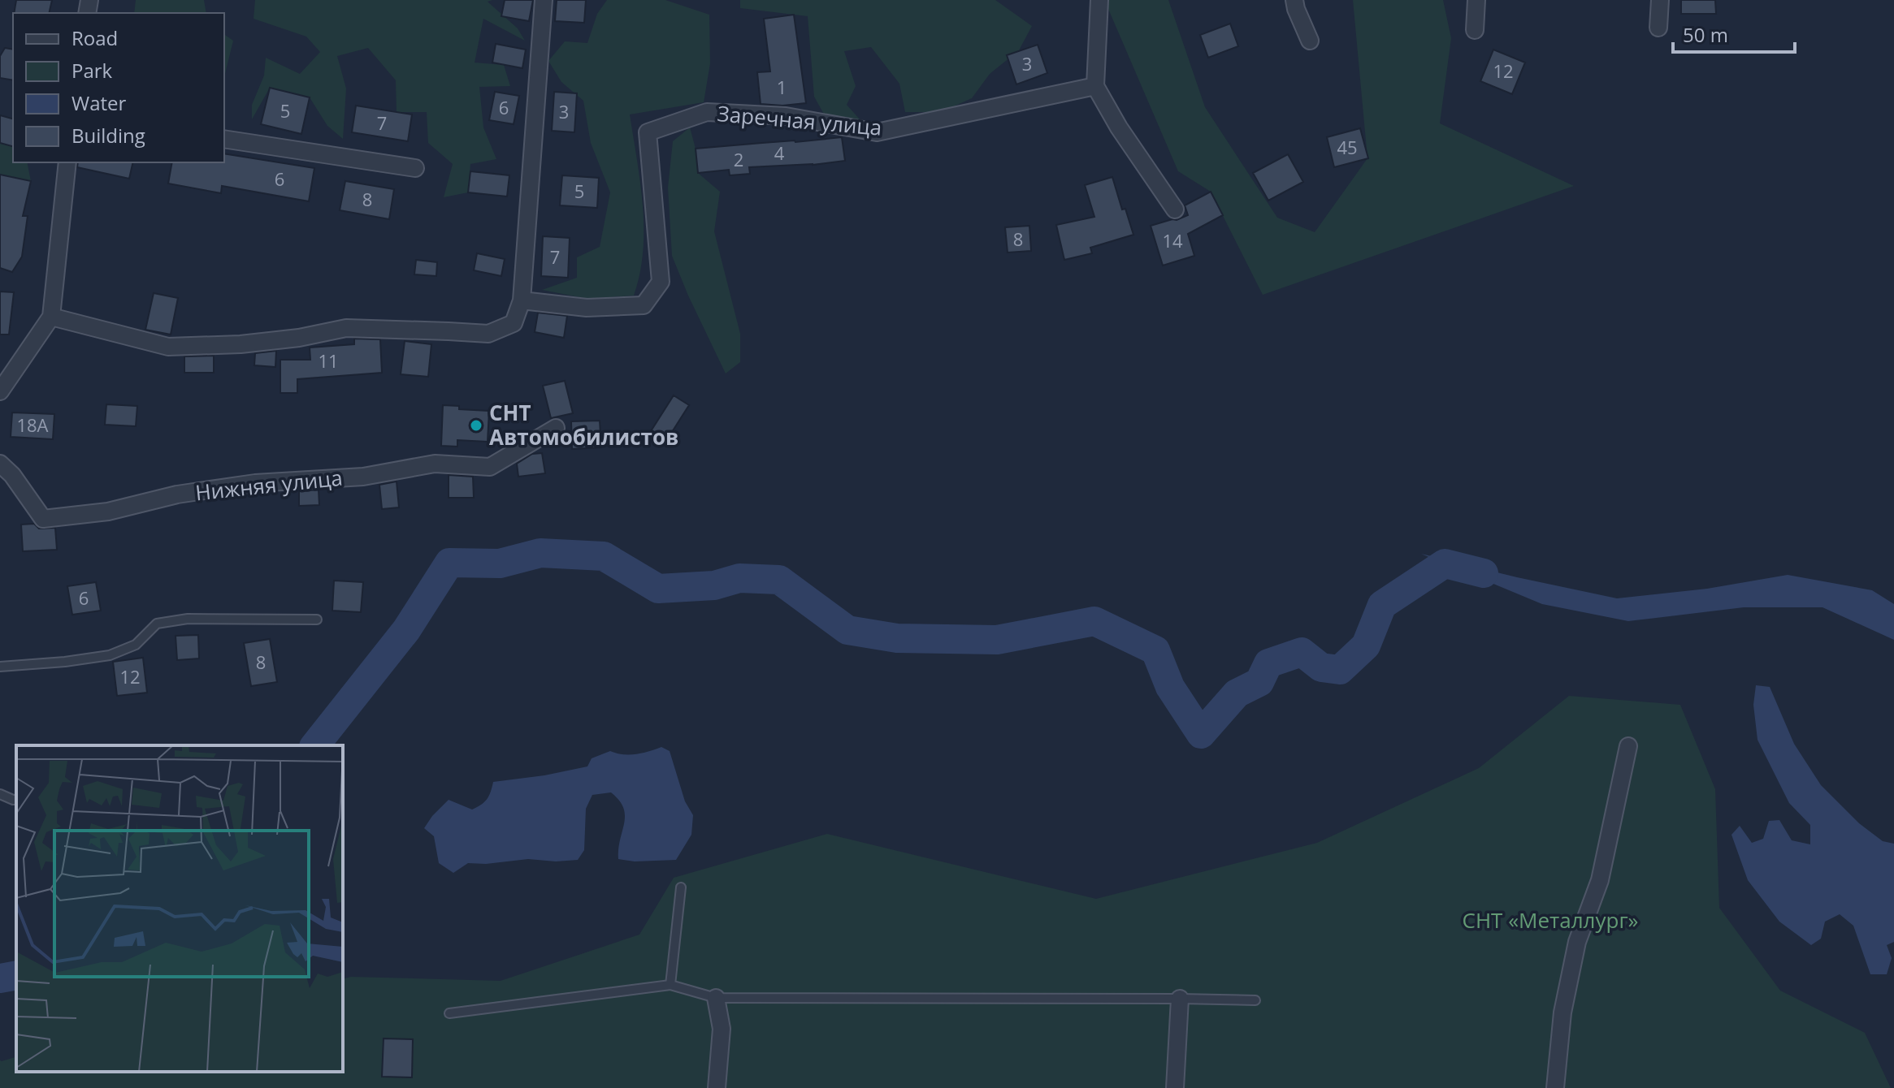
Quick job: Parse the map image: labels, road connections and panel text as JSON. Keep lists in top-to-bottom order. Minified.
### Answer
{"streets":{"street":["Заречная улица","Нижняя улица"]},"parks":["СНТ «Металлург»"],"places":["СНТ Автомобилистов"],"house_numbers":["3","12","1","6","5","3","7","45","4","2","6","5","8","8","14","7","11","18А","6","8","12"],"legend":["Road","Park","Water","Building"],"scale_bar":"50 m"}
